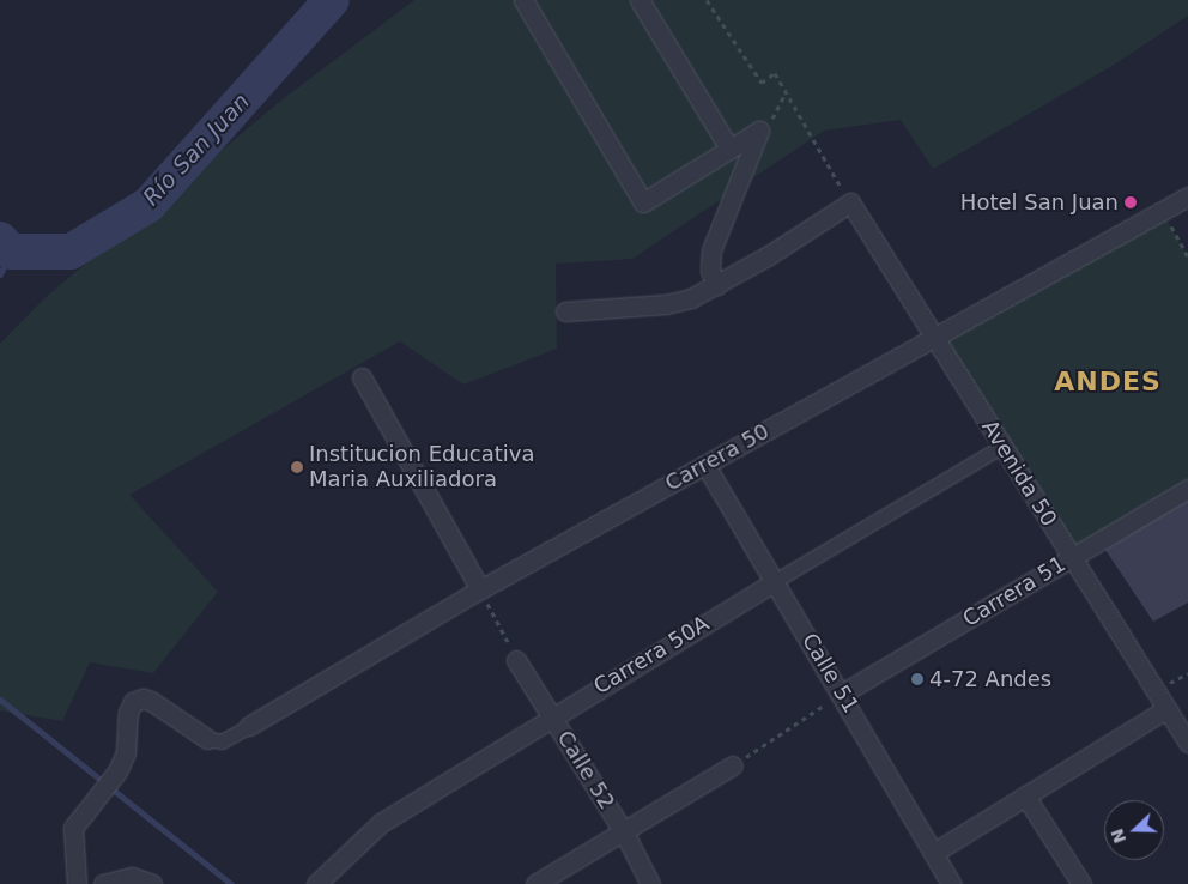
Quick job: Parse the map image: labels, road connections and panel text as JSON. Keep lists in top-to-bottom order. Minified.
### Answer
{"streets":{"street":["Carrera 50","Avenida 50","Carrera 51","Carrera 50A","Calle 51","Calle 52"]},"crossings":[["Carrera 50","Avenida 50"],["Carrera 50","Calle 51"],["Avenida 50","Carrera 51"],["Avenida 50","Carrera 50A"],["Carrera 51","Calle 51"],["Carrera 50A","Calle 51"],["Carrera 50A","Calle 52"]],"districts":["ANDES"],"water":["Río San Juan"],"places":["Hotel San Juan","Institucion Educativa Maria Auxiliadora","4-72 Andes"],"north":"left"}
